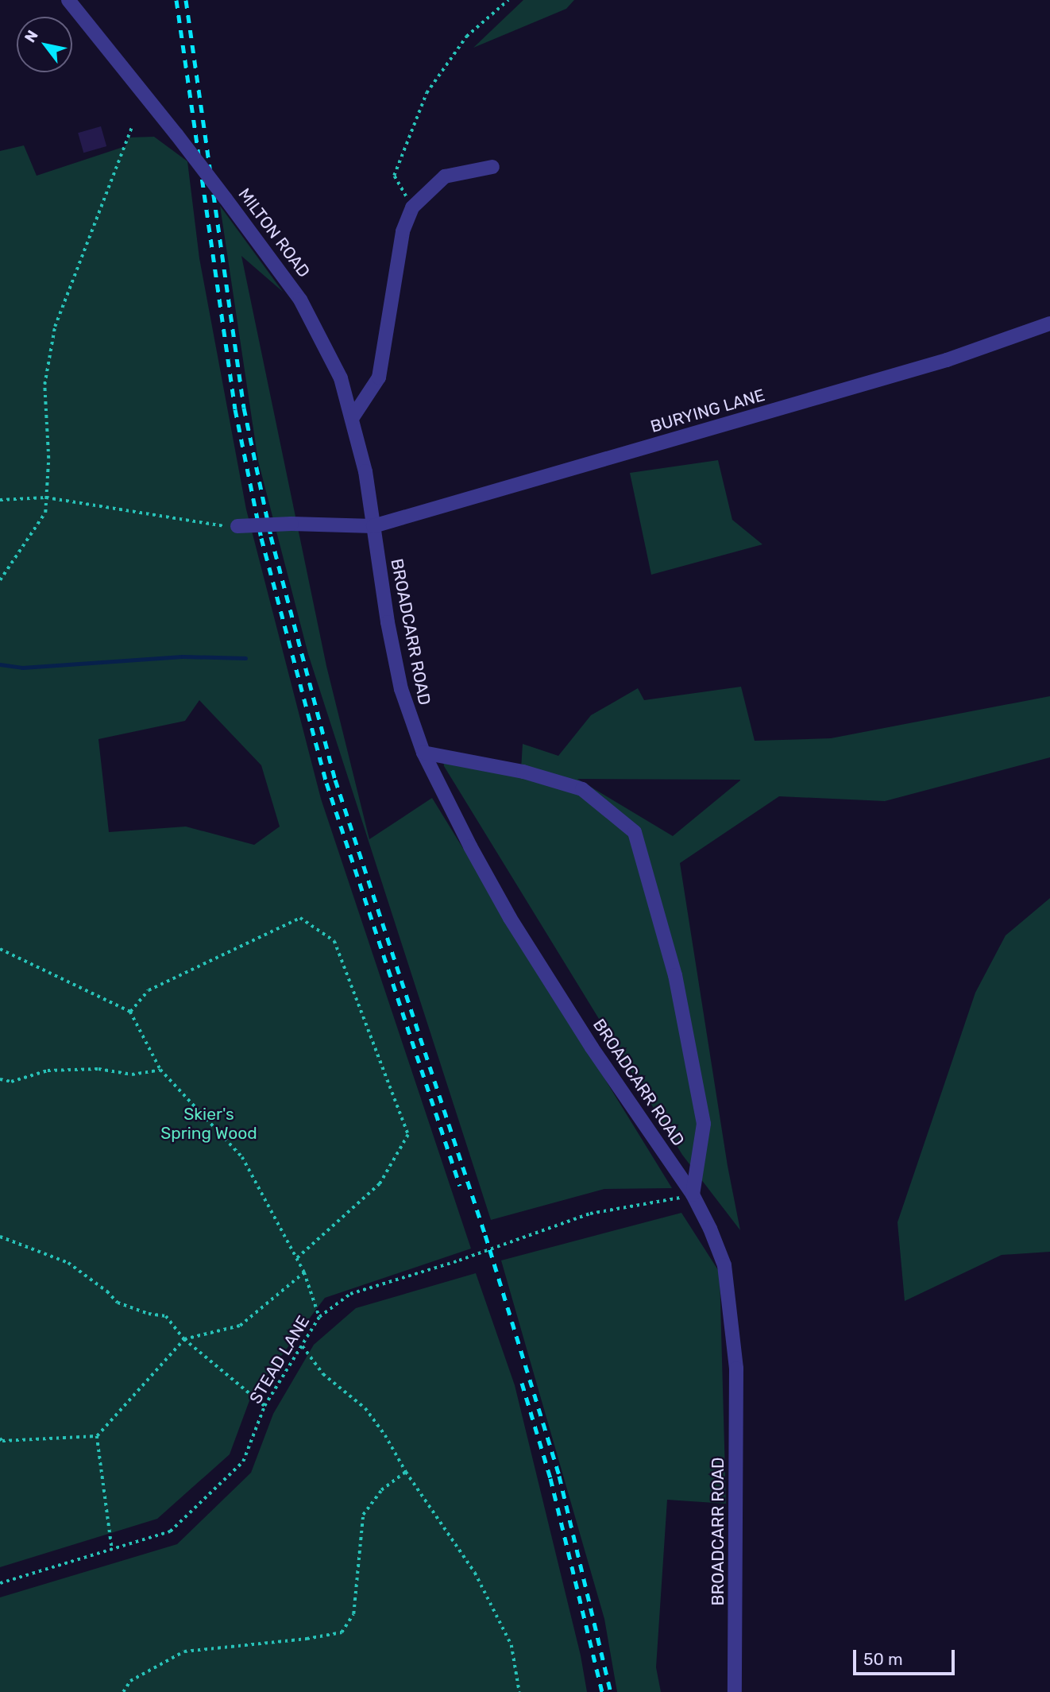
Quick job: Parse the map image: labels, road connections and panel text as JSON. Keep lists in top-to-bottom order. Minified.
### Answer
{"streets":{"street":["MILTON ROAD","BURYING LANE","BROADCARR ROAD"],"path":["STEAD LANE"]},"crossings":[["MILTON ROAD","BURYING LANE"],["MILTON ROAD","BROADCARR ROAD"],["BURYING LANE","BROADCARR ROAD"],["BROADCARR ROAD","STEAD LANE"]],"parks":["Skier's Spring Wood"],"scale_bar":"50 m","north":"top left"}
